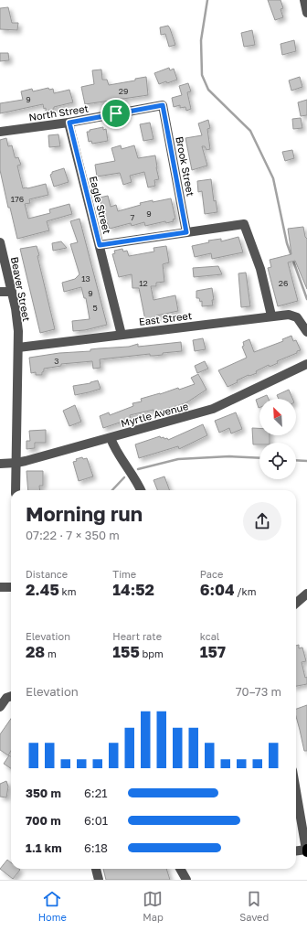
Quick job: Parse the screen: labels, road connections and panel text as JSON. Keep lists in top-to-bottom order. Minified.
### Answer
{"streets":{"street":["North Street","Brook Street","Eagle Street","Beaver Street","East Street","Myrtle Avenue"]},"crossings":[["North Street","Brook Street"],["North Street","Eagle Street"],["Eagle Street","East Street"],["Beaver Street","East Street"],["Beaver Street","Myrtle Avenue"]],"house_numbers":["29","9","176","9","7","13","12","26","9","5","3"],"north":"top left","page":{"heading":["Morning run","07:22 · 7 × 350 m"],"stats":[["Distance","2.45 km"],["Time","14:52"],["Pace","6:04 /km"],["Elevation","28 m"],["Heart rate","155 bpm"],["kcal","157"]],"chart":["Elevation","70–73 m"],"list":[{"name":"350 m","note":"6:21"},{"name":"700 m","note":"6:01"},{"name":"1.1 km","note":"6:18"}],"tabs":["Home","Map","Saved"]}}
